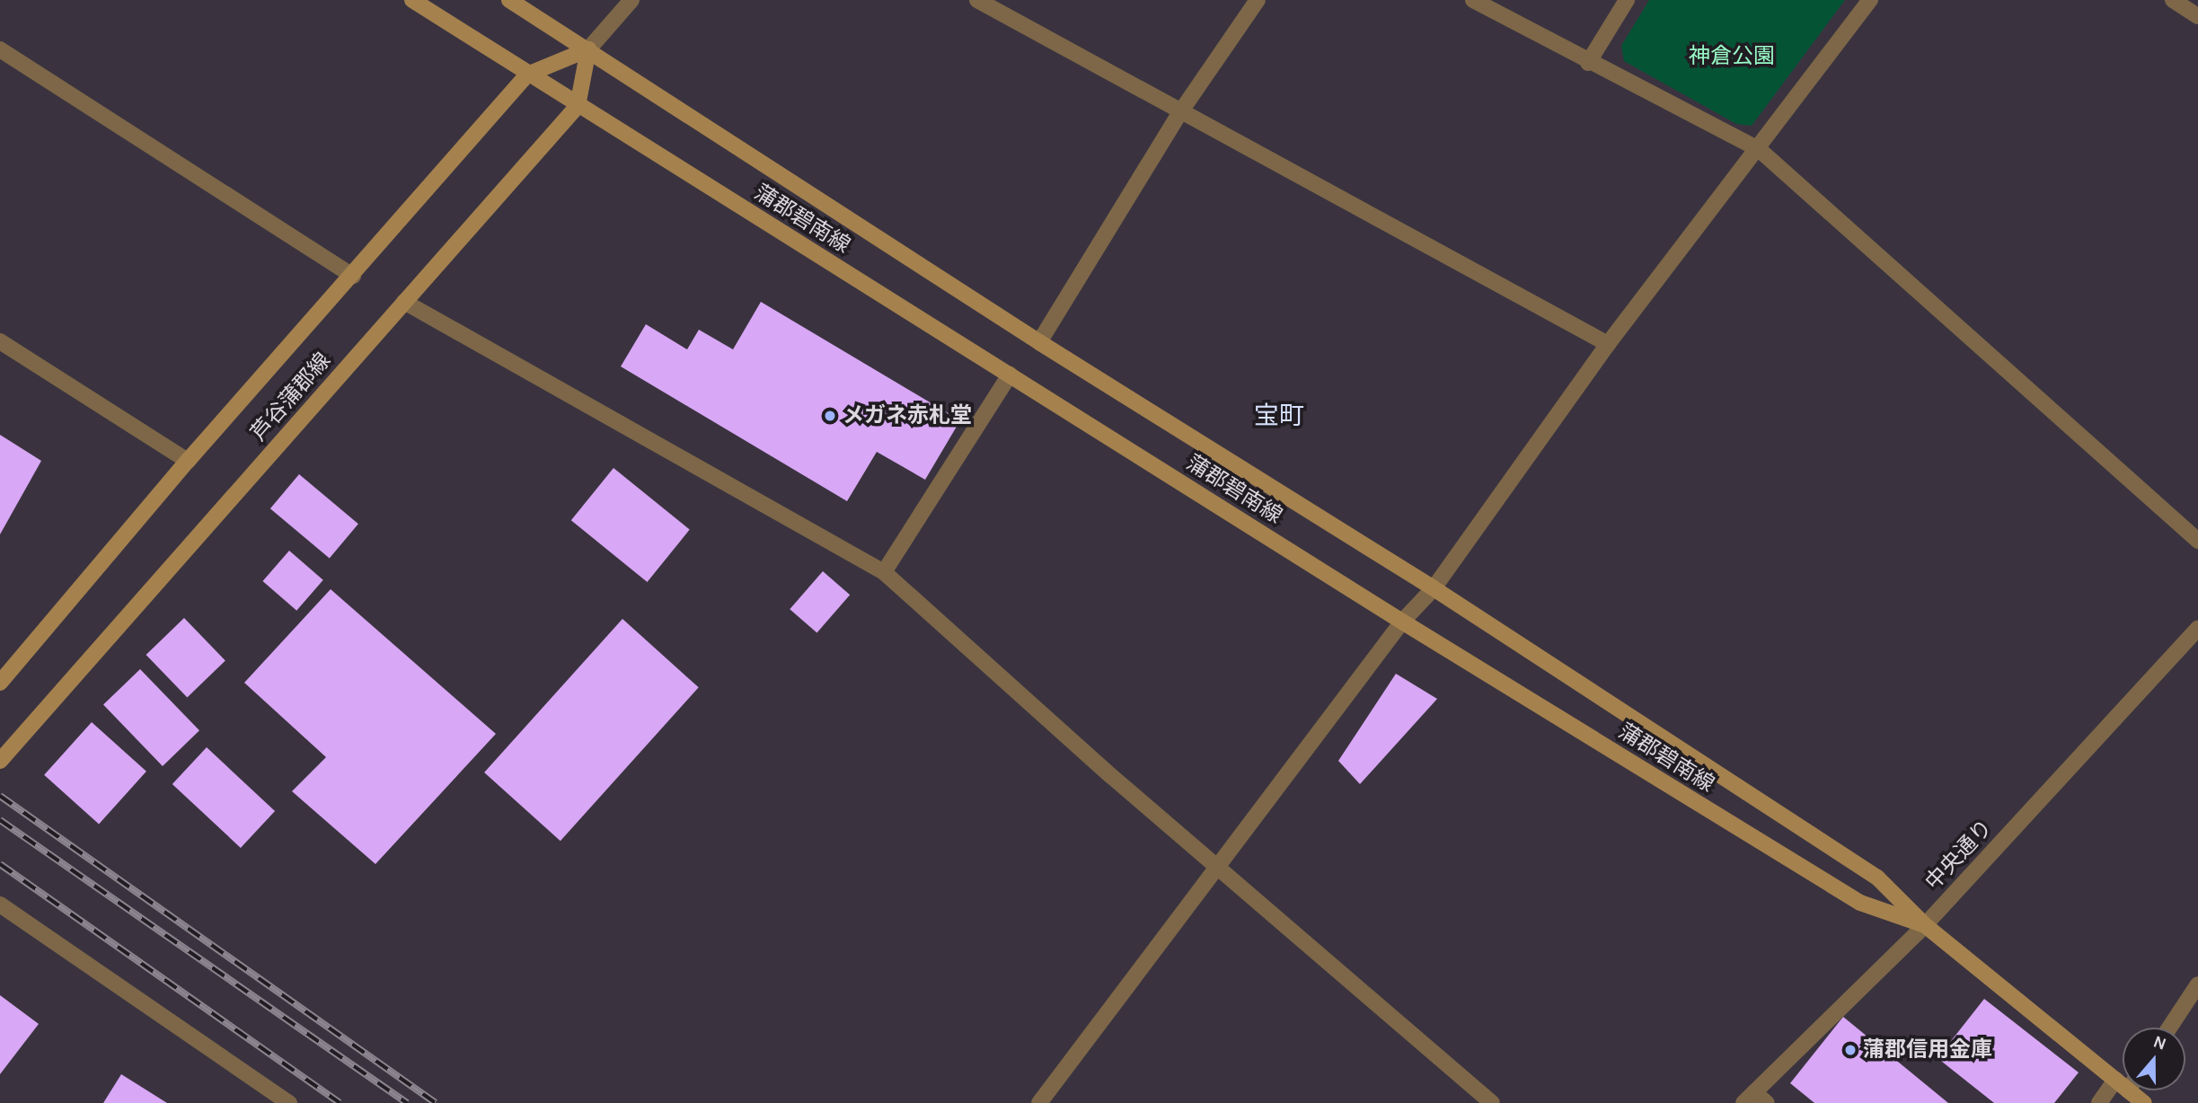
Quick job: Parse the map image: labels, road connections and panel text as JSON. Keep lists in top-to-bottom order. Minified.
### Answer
{"streets":{"main road":["蒲郡碧南線","芦谷蒲郡線"],"street":["中央通り"]},"crossings":[["蒲郡碧南線","芦谷蒲郡線"],["蒲郡碧南線","中央通り"]],"districts":["宝町"],"parks":["神倉公園"],"places":["メガネ赤札堂","蒲郡信用金庫"],"north":"top"}
